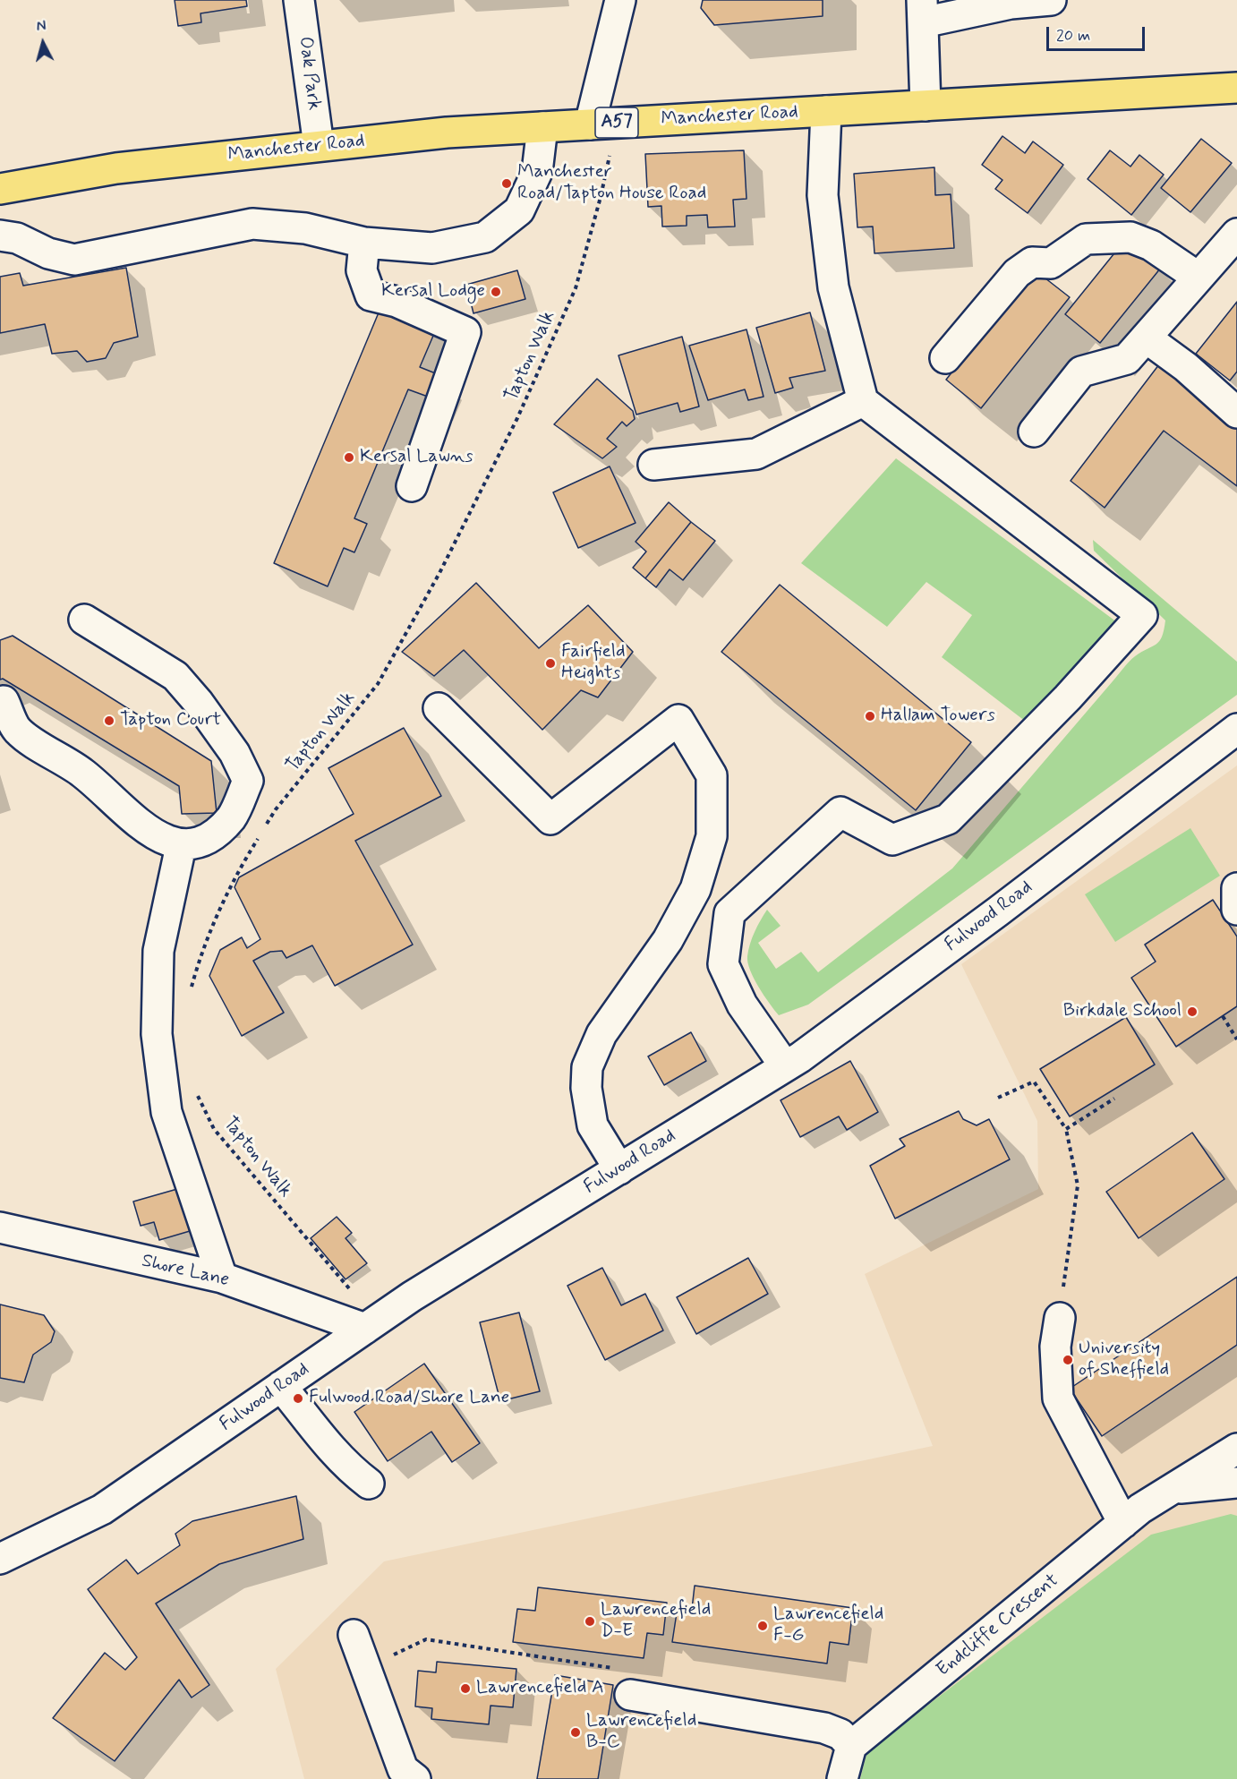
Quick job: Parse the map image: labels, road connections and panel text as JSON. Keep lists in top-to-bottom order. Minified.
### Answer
{"streets":{"main road":["Manchester Road","A57"],"street":["Oak Park","Fulwood Road","Shore Lane","Endcliffe Crescent"],"path":["Tapton Walk"]},"crossings":[["Oak Park","Manchester Road"],["Manchester Road","Tapton Walk"],["Tapton Walk","Fulwood Road"],["Tapton Walk","Shore Lane"],["Fulwood Road","Shore Lane"]],"places":["Manchester Road/Tapton House Road","Kersal Lodge","Kersal Lawns","Fairfield Heights","Hallam Towers","Tapton Court","Birkdale School","University of Sheffield","Fulwood Road/Shore Lane","Lawrencefield D-E","Lawrencefield F-G","Lawrencefield A","Lawrencefield B-C"],"scale_bar":"20 m","north":"top"}
